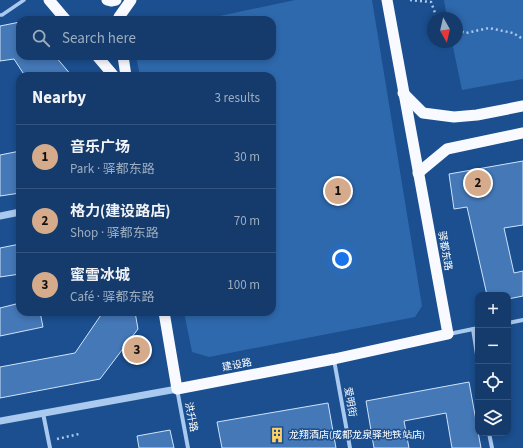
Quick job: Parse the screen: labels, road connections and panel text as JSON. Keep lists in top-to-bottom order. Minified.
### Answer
{"streets":{"highway":["驿都东路","建设路"],"street":["爱明街","洪升路"]},"crossings":[["驿都东路","建设路"],["建设路","爱明街"],["建设路","洪升路"]],"places":{"building":["龙翔酒店(成都龙泉驿地铁站店)"]},"north":"bottom","page":{"search":"Search here","heading":["Nearby","3 results"],"list":[{"mark":"1","name":"音乐广场","note":"Park · 驿都东路","value":"30 m"},{"mark":"2","name":"格力(建设路店)","note":"Shop · 驿都东路","value":"70 m"},{"mark":"3","name":"蜜雪冰城","note":"Café · 驿都东路","value":"100 m"}],"pins":["2","1","3"],"map_buttons":["+","−"]}}
